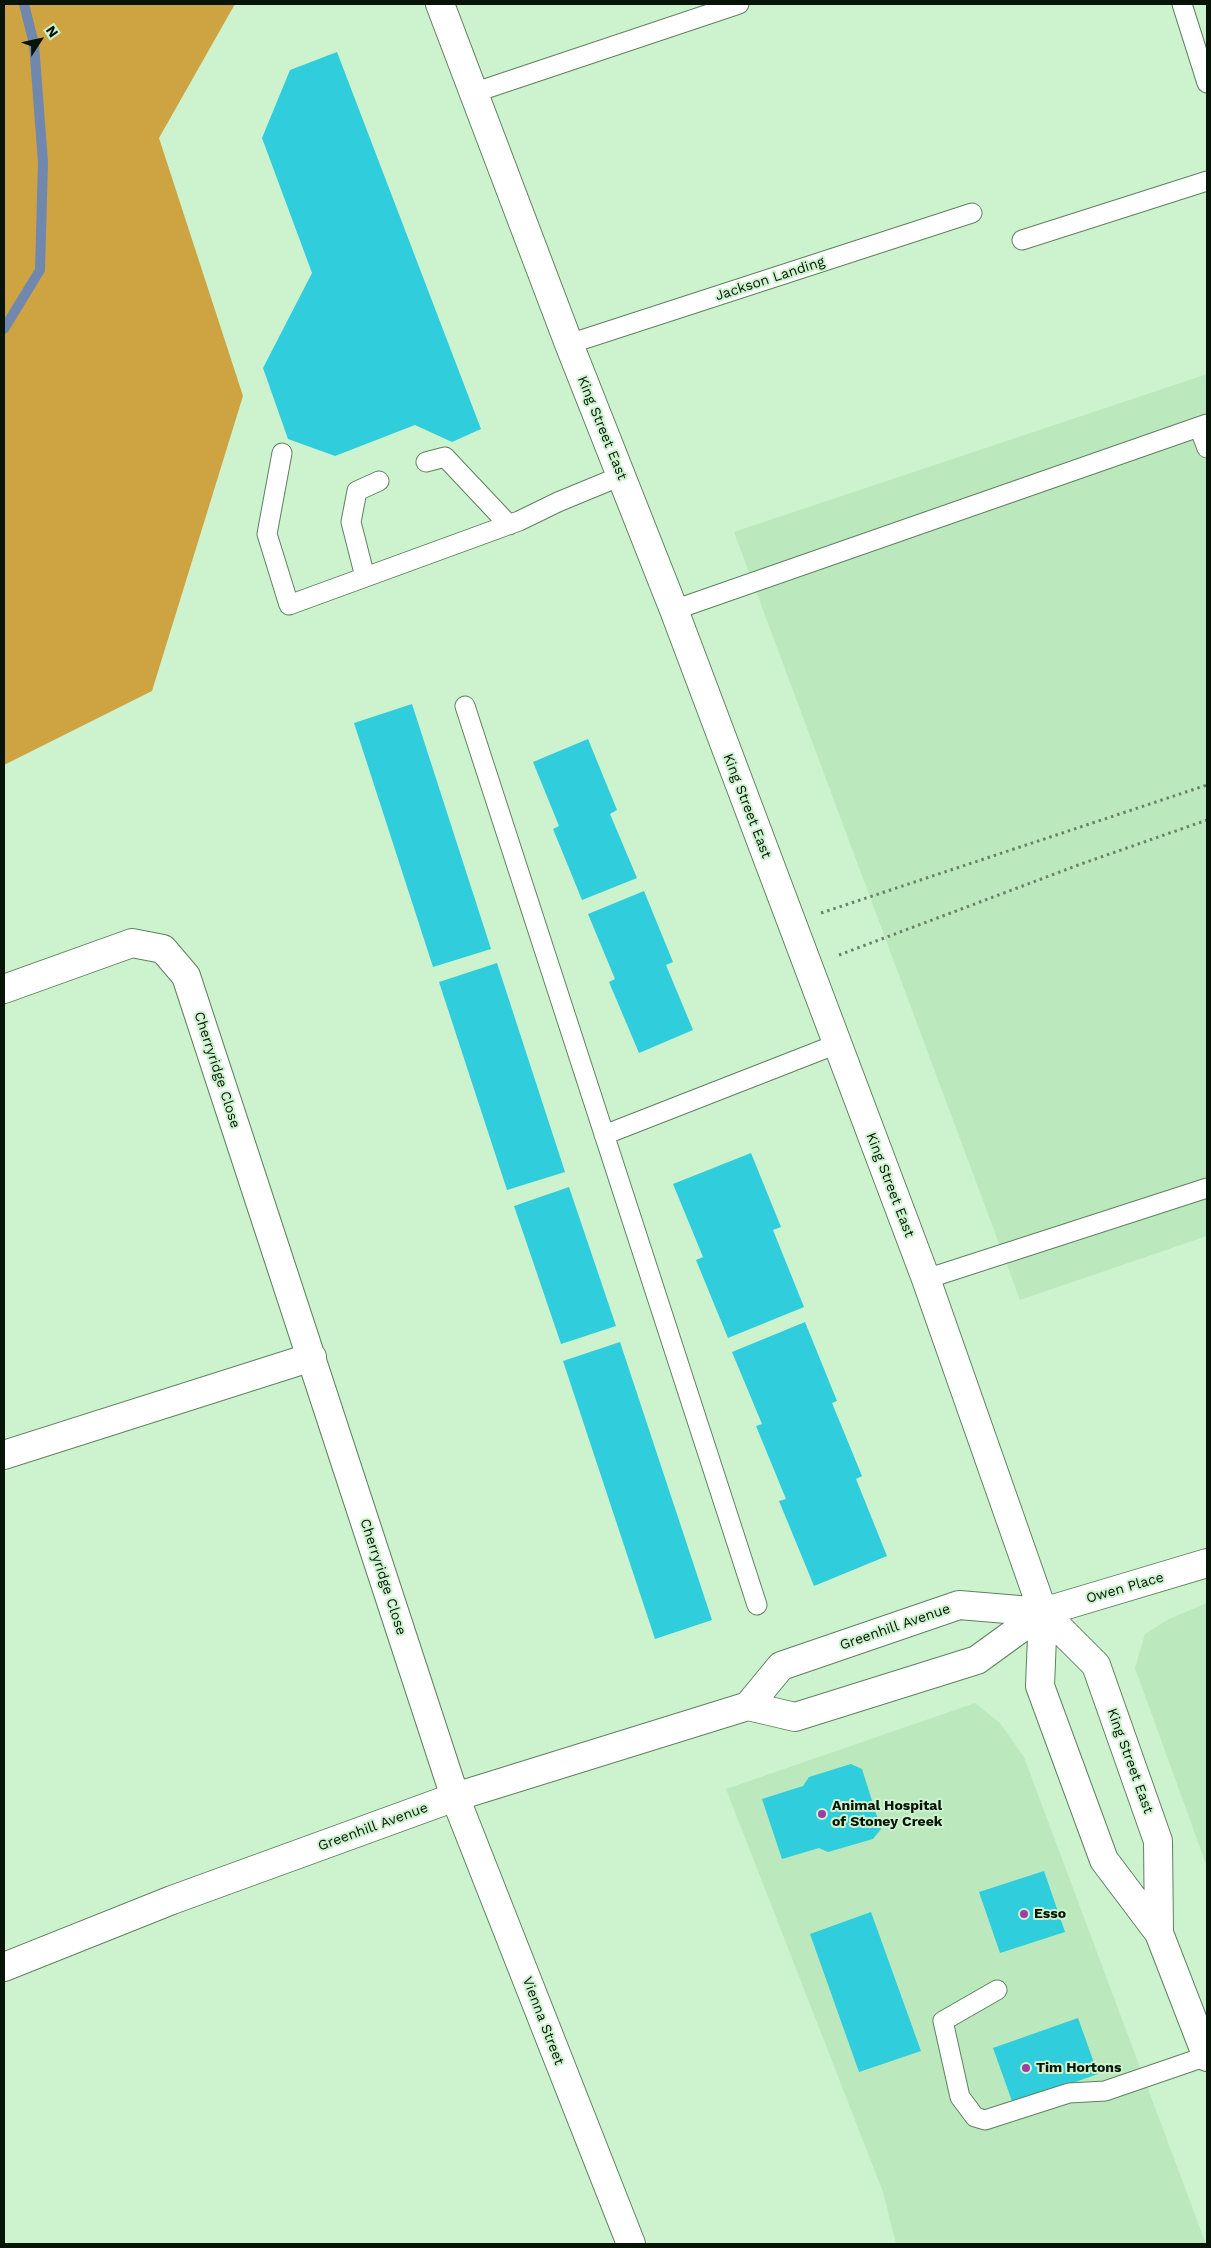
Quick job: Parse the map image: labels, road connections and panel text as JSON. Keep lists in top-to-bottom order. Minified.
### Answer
{"streets":{"street":["King Street East","Cherryridge Close","Owen Place","Greenhill Avenue","Vienna Street"],"lane":["Jackson Landing"]},"crossings":[["Jackson Landing","King Street East"],["King Street East","Owen Place"],["King Street East","Greenhill Avenue"],["Cherryridge Close","Greenhill Avenue"],["Cherryridge Close","Vienna Street"],["Owen Place","Greenhill Avenue"],["Greenhill Avenue","Vienna Street"]],"places":["Animal Hospital of Stoney Creek","Esso","Tim Hortons"],"north":"top right"}
